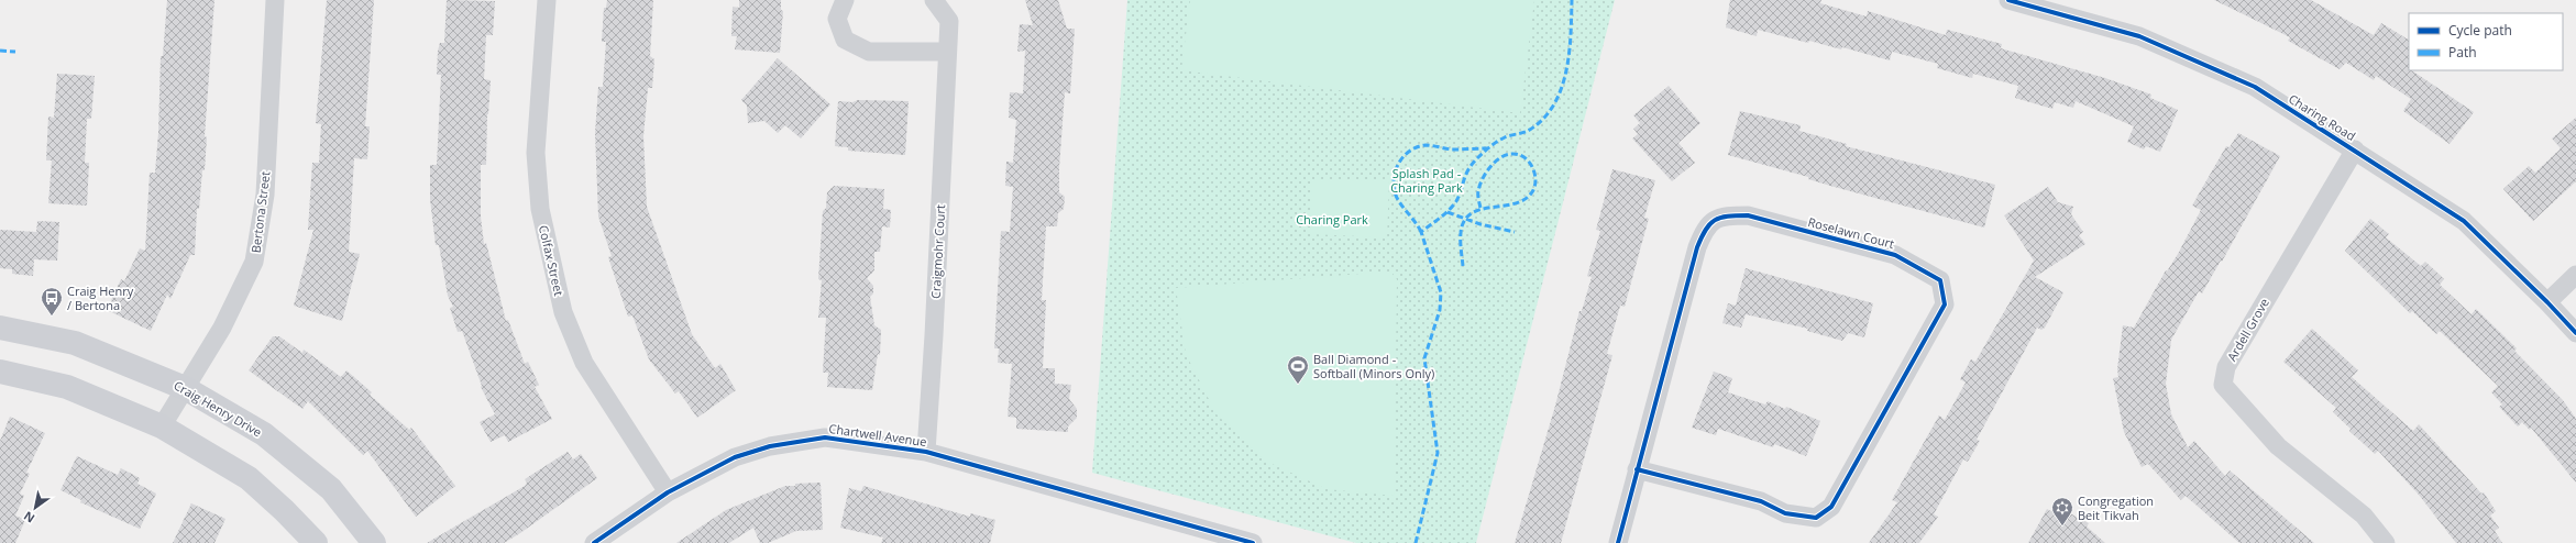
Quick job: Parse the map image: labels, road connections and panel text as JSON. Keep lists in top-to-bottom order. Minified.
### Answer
{"streets":{"street":["Charing Road","Bertona Street","Roselawn Court","Craigmohr Court","Colfax Street","Ardell Grove","Craig Henry Drive","Chartwell Avenue"]},"crossings":[["Charing Road","Ardell Grove"],["Bertona Street","Craig Henry Drive"],["Craigmohr Court","Chartwell Avenue"],["Colfax Street","Chartwell Avenue"]],"parks":["Splash Pad - Charing Park","Charing Park"],"places":{"bus stop":["Craig Henry / Bertona"],"sports":["Ball Diamond - Softball (Minors Only)"],"synagogue":["Congregation Beit Tikvah"]},"legend":["Cycle path","Path"],"north":"bottom left"}
